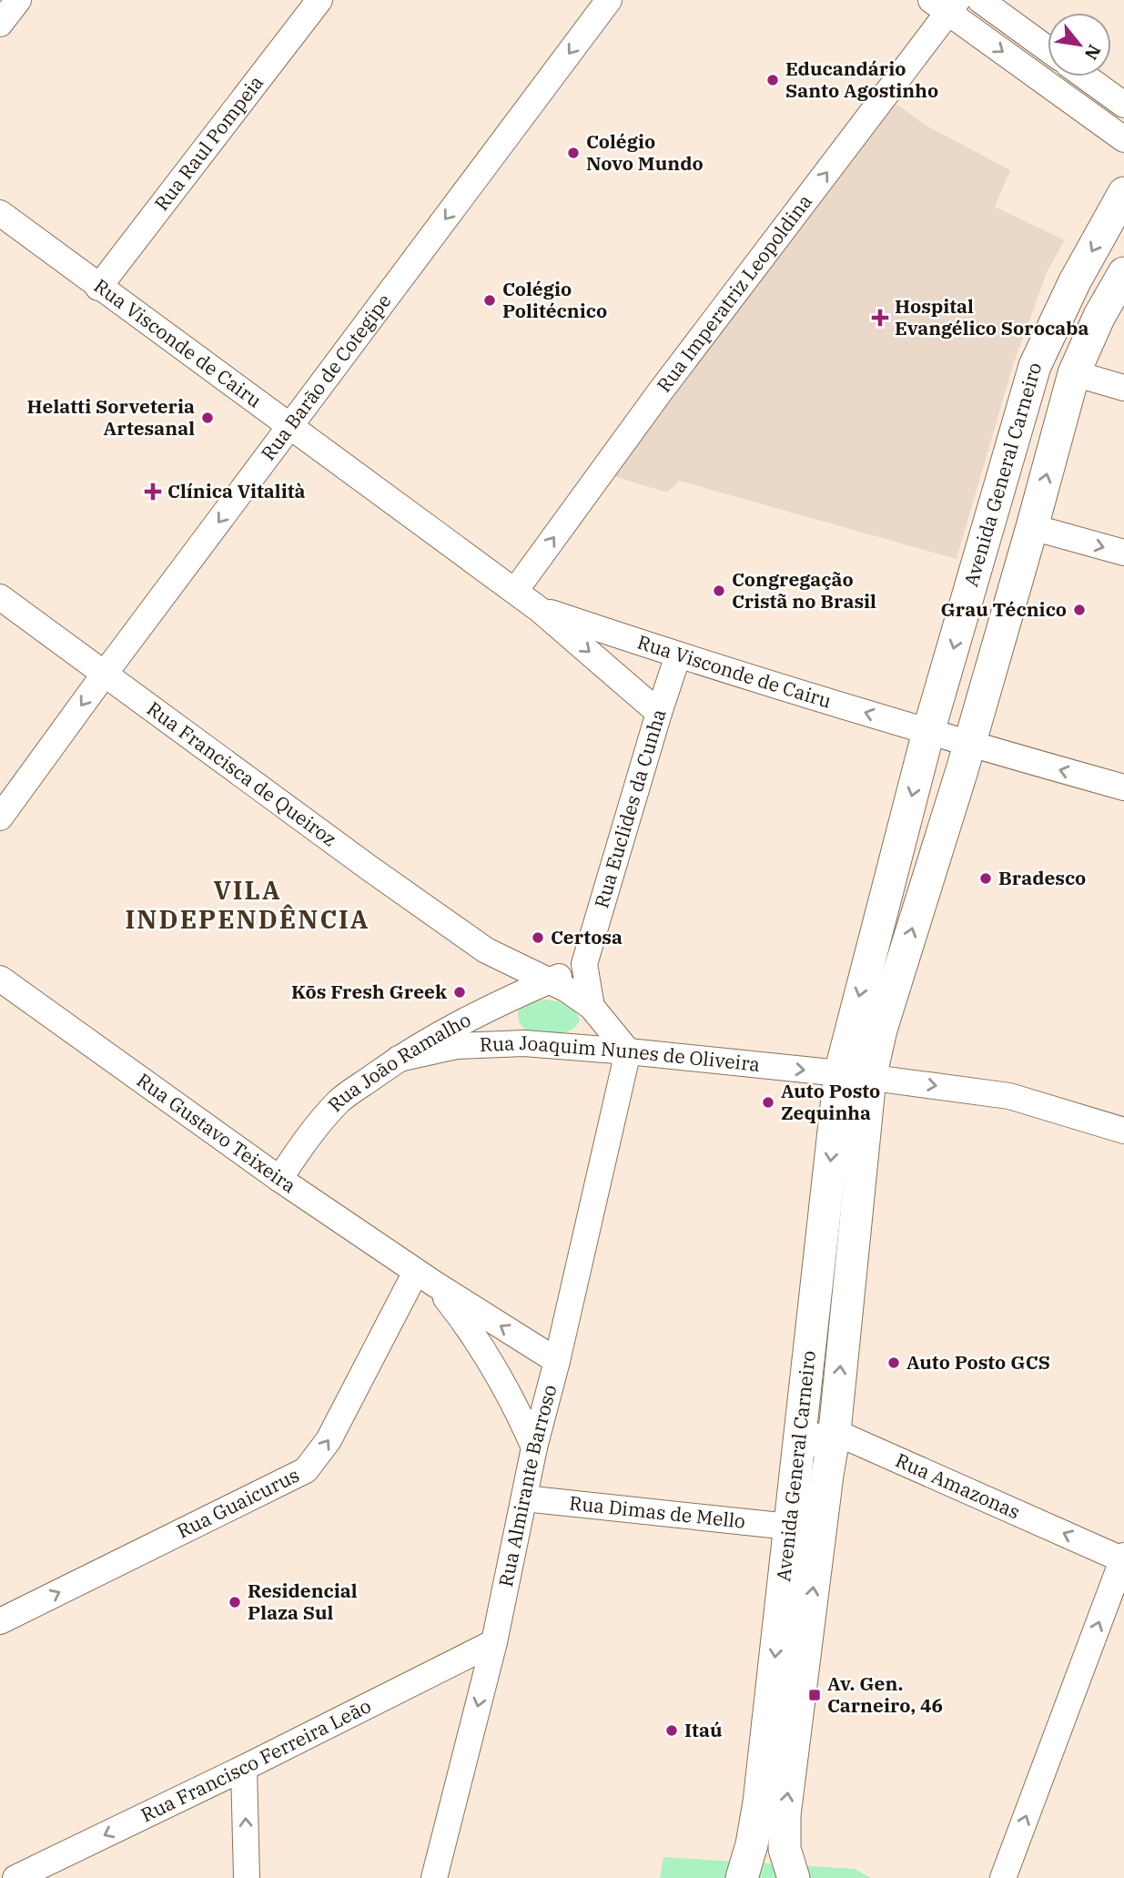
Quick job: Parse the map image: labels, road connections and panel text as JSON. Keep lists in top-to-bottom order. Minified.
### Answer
{"streets":{"main road":["Avenida General Carneiro"],"street":["Rua Raul Pompeia","Rua Imperatriz Leopoldina","Rua Visconde de Cairu","Rua Barão de Cotegipe","Rua Francisca de Queiroz","Rua Euclides da Cunha","Rua Joaquim Nunes de Oliveira","Rua João Ramalho","Rua Gustavo Teixeira","Rua Amazonas","Rua Almirante Barroso","Rua Guaicurus","Rua Dimas de Mello","Rua Francisco Ferreira Leão"]},"crossings":[["Rua Raul Pompeia","Rua Visconde de Cairu"],["Rua Imperatriz Leopoldina","Rua Visconde de Cairu"],["Rua Visconde de Cairu","Rua Barão de Cotegipe"],["Rua Visconde de Cairu","Avenida General Carneiro"],["Rua Visconde de Cairu","Rua Euclides da Cunha"],["Rua Barão de Cotegipe","Rua Francisca de Queiroz"],["Avenida General Carneiro","Rua Joaquim Nunes de Oliveira"],["Avenida General Carneiro","Rua Amazonas"],["Avenida General Carneiro","Rua Dimas de Mello"],["Rua Francisca de Queiroz","Rua Euclides da Cunha"],["Rua Francisca de Queiroz","Rua Joaquim Nunes de Oliveira"],["Rua Francisca de Queiroz","Rua João Ramalho"],["Rua Euclides da Cunha","Rua Joaquim Nunes de Oliveira"],["Rua Euclides da Cunha","Rua João Ramalho"],["Rua Euclides da Cunha","Rua Almirante Barroso"],["Rua Joaquim Nunes de Oliveira","Rua João Ramalho"],["Rua Joaquim Nunes de Oliveira","Rua Almirante Barroso"],["Rua João Ramalho","Rua Gustavo Teixeira"],["Rua Gustavo Teixeira","Rua Almirante Barroso"],["Rua Gustavo Teixeira","Rua Guaicurus"],["Rua Almirante Barroso","Rua Dimas de Mello"],["Rua Almirante Barroso","Rua Francisco Ferreira Leão"]],"one_way":["Rua Imperatriz Leopoldina","Rua Barão de Cotegipe","Rua Joaquim Nunes de Oliveira","Rua Amazonas","Rua Guaicurus","Rua Francisco Ferreira Leão"],"districts":["VILA INDEPENDÊNCIA"],"places":{"other":["Educandário Santo Agostinho","Colégio Novo Mundo","Colégio Politécnico","Helatti Sorveteria Artesanal","Congregação Cristã no Brasil","Grau Técnico","Bradesco","Certosa","Kōs Fresh Greek","Auto Posto Zequinha","Auto Posto GCS","Residencial Plaza Sul","Itaú"],"health":["Hospital Evangélico Sorocaba","Clínica Vitalità"],"transit":["Av. Gen. Carneiro, 46"]},"north":"bottom right"}
